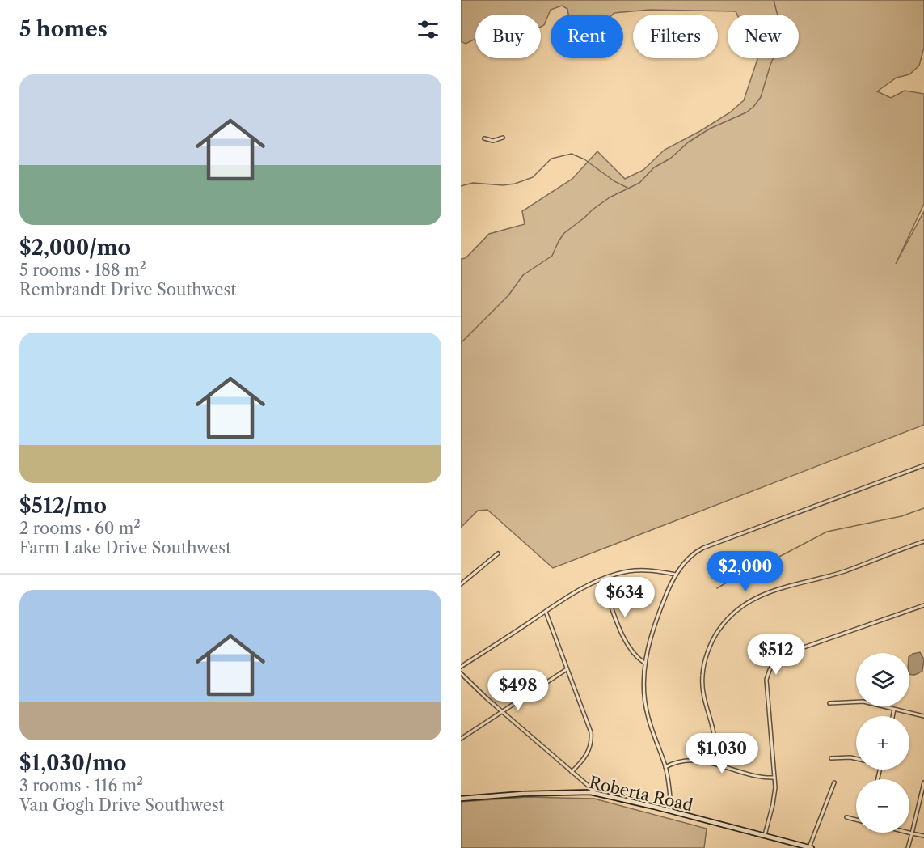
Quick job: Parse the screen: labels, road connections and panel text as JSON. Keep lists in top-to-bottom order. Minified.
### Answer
{"streets":{"street":["Roberta Road"]},"page":{"heading":"5 homes","chip":["Buy","Rent","Filters","New"],"list":[{"name":"$2,000/mo","note":"5 rooms · 188 m² · Rembrandt Drive Southwest"},{"name":"$512/mo","note":"2 rooms · 60 m² · Farm Lake Drive Southwest"},{"name":"$1,030/mo","note":"3 rooms · 116 m² · Van Gogh Drive Southwest"}],"price":["$2,000","$634","$512","$498","$1,030"],"map_buttons":["+","−"]}}
